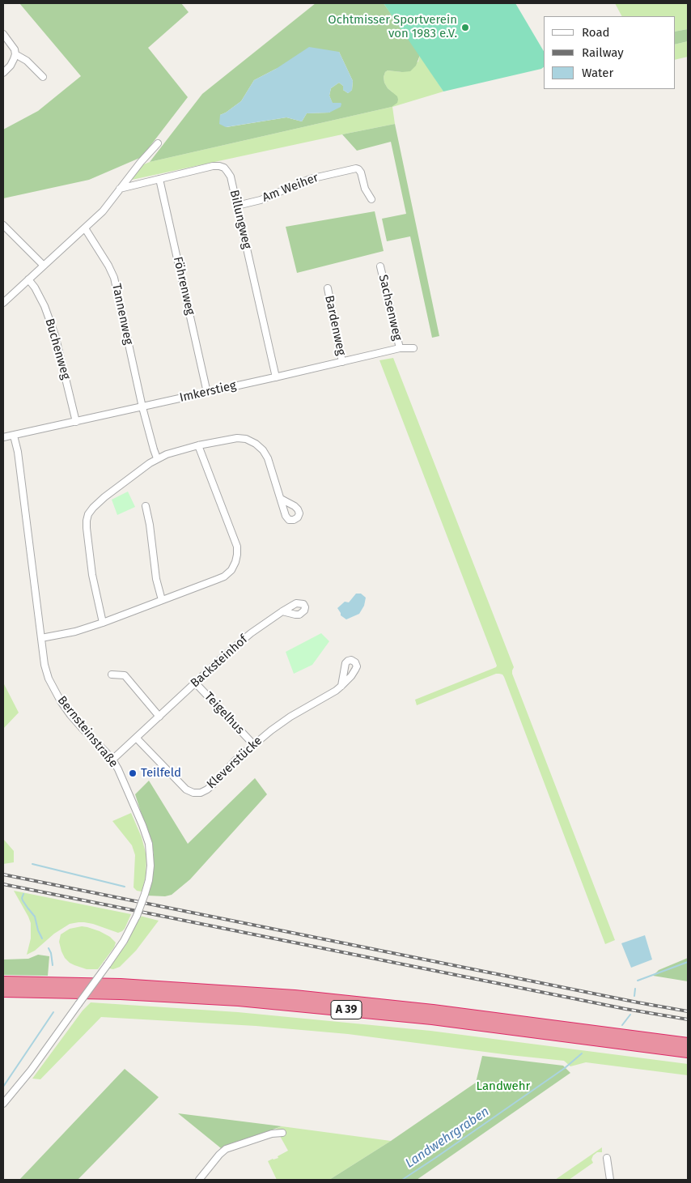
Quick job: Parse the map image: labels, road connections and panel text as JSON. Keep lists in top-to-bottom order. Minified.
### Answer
{"streets":{"highway":["A 39"],"street":["Am Weiher","Billungweg","Föhrenweg","Sachsenweg","Tannenweg","Bardenweg","Buchenweg","Imkerstieg","Backsteinhof","Teigelhus","Bernsteinstraße","Kleverstücke"]},"crossings":[["Am Weiher","Billungweg"],["Billungweg","Föhrenweg"],["Billungweg","Imkerstieg"],["Föhrenweg","Imkerstieg"],["Sachsenweg","Imkerstieg"],["Tannenweg","Imkerstieg"],["Bardenweg","Imkerstieg"],["Buchenweg","Imkerstieg"],["Imkerstieg","Bernsteinstraße"],["Backsteinhof","Teigelhus"],["Backsteinhof","Bernsteinstraße"],["Backsteinhof","Kleverstücke"],["Teigelhus","Kleverstücke"]],"water":["Landwehrgraben"],"parks":["Landwehr"],"places":["Ochtmisser Sportverein von 1983 e.V.","Teilfeld"],"legend":["Road","Railway","Water"]}
